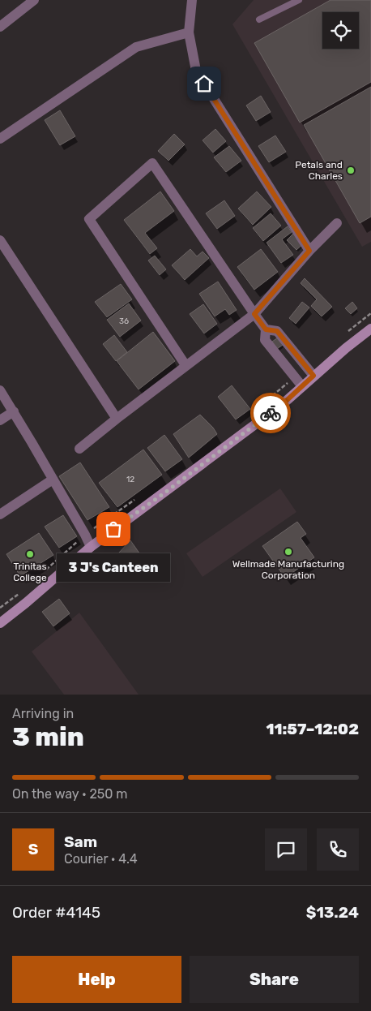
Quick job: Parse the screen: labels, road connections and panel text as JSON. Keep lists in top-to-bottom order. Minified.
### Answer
{"places":["Petals and Charles","3 J's Canteen","Wellmade Manufacturing Corporation","Trinitas College"],"house_numbers":["36","12"],"page":{"bubble":"3 J's Canteen","heading":["3 min","Arriving in","11:57–12:02"],"panel":["Sam","Courier · 4.4","Order #4145","$13.24"],"bar":"On the way · 250 m","round":"S","buttons":["Help","Share"]}}
